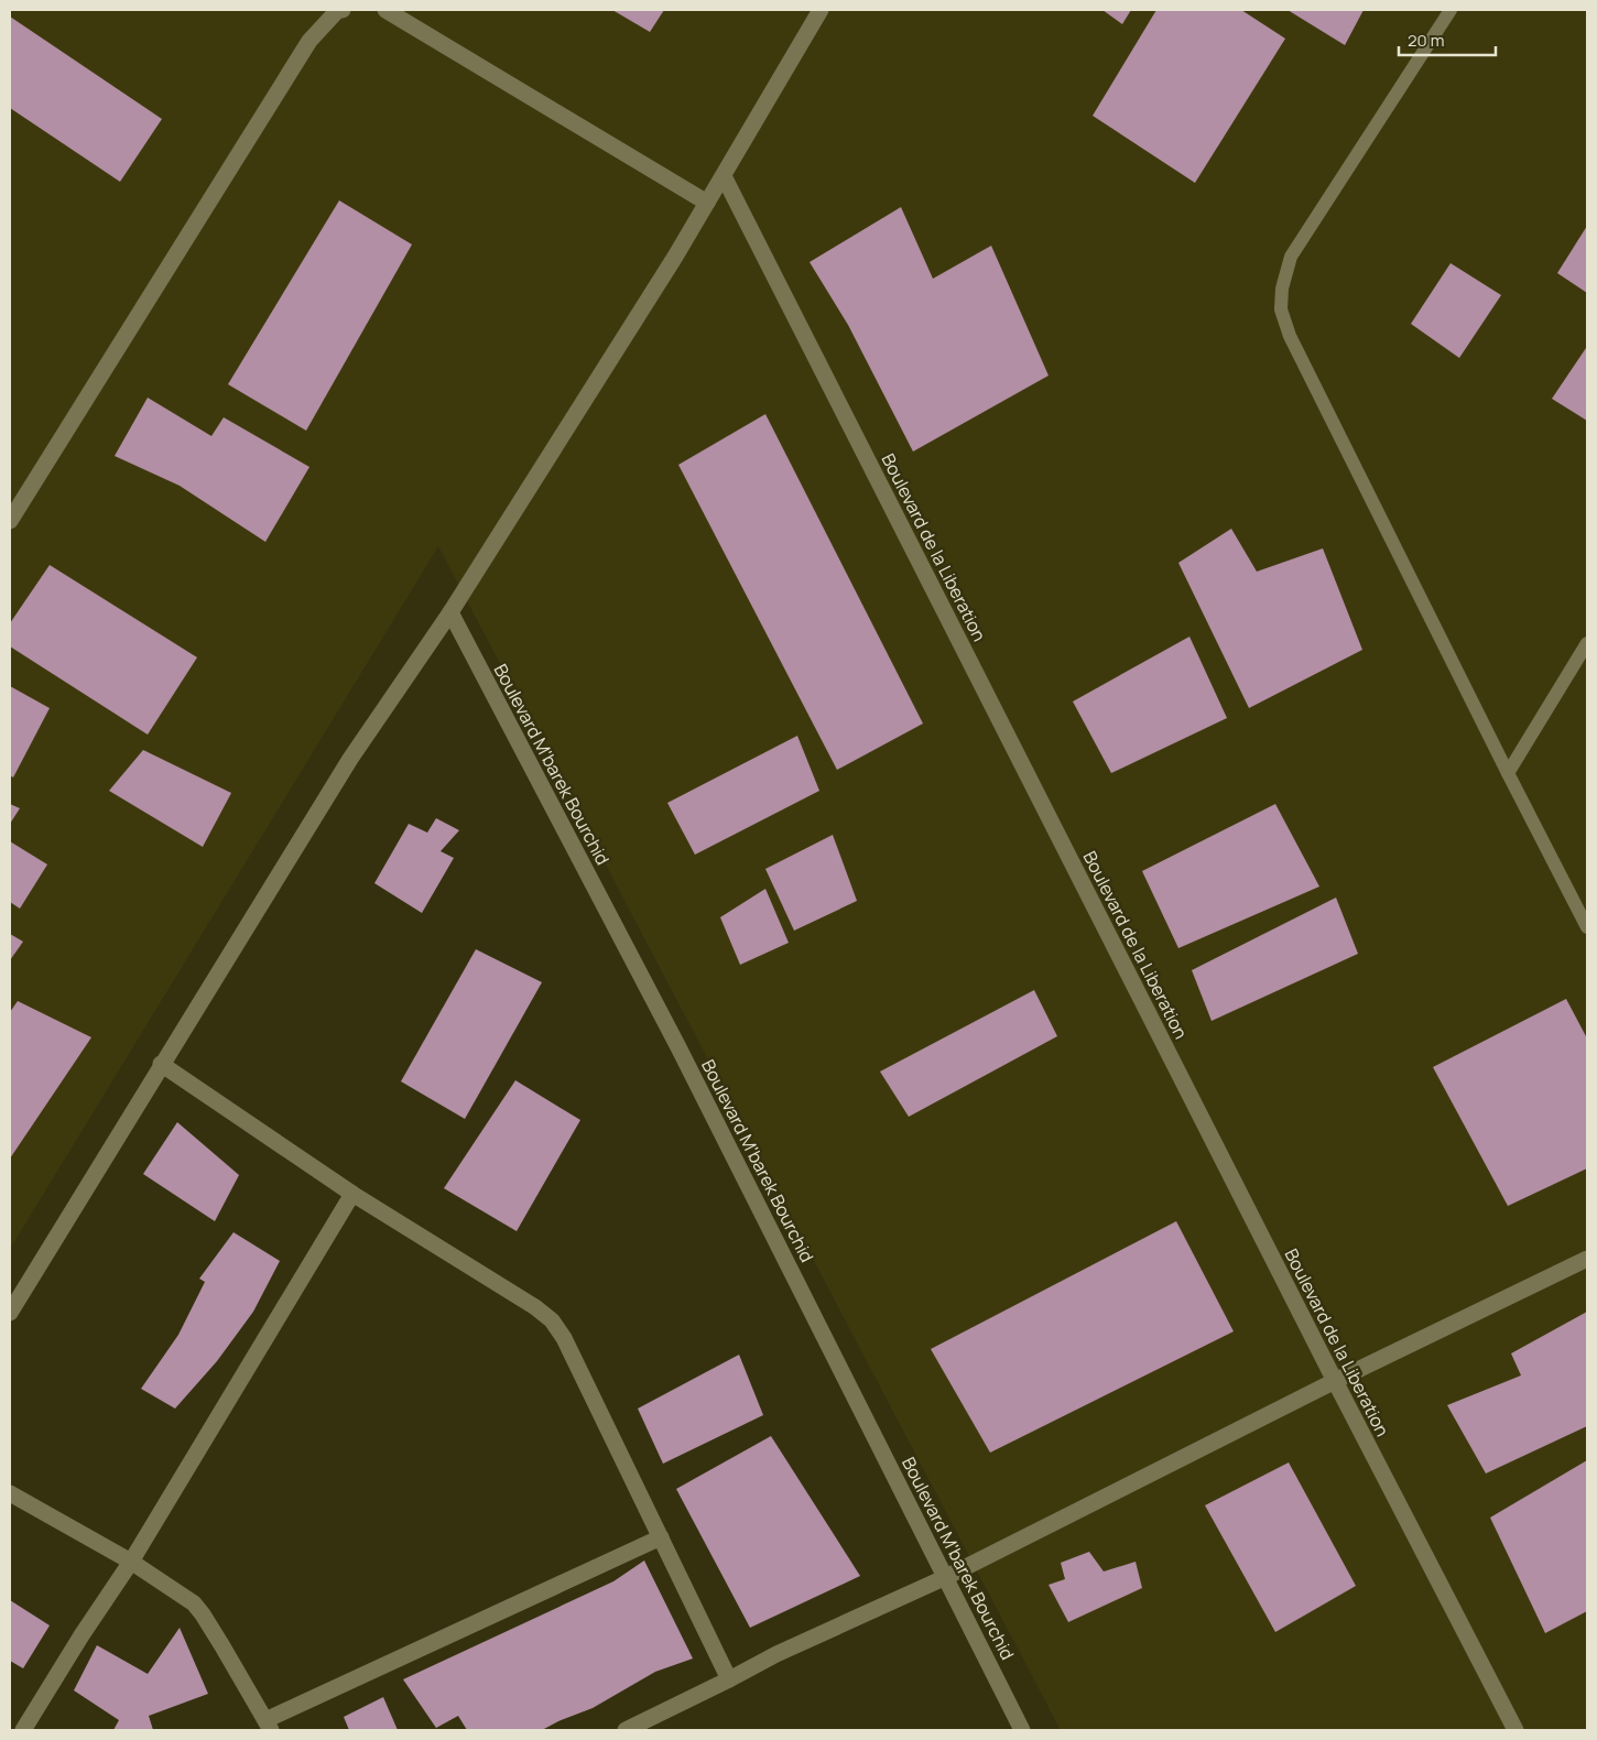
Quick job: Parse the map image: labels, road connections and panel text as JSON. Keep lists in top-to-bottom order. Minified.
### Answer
{"streets":{"street":["Boulevard de la Liberation","Boulevard M'barek Bourchid"]},"scale_bar":"20 m"}
